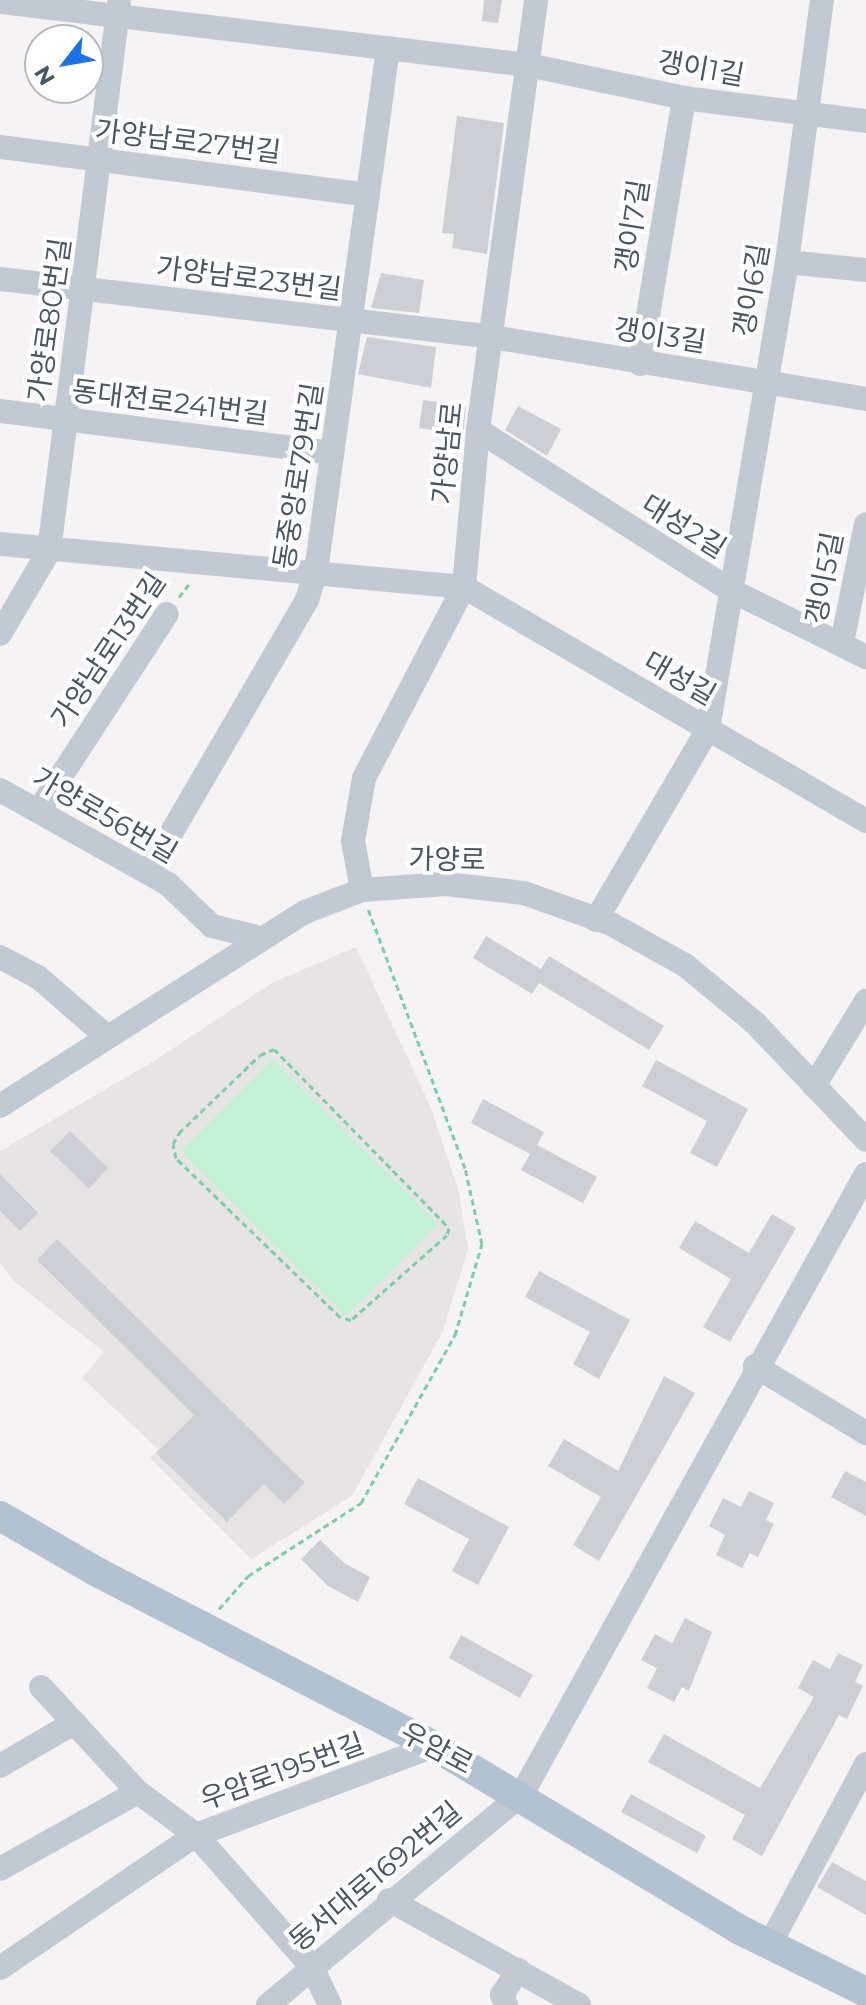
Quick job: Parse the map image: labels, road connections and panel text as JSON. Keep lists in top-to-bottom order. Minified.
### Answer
{"streets":{"main road":["우암로"],"street":["갱이1길","가양남로27번길","갱이7길","가양남로23번길","갱이6길","가양로80번길","갱이3길","동대전로241번길","가양남로","동중앙로79번길","대성2길","갱이5길","가양남로13번길","대성길","가양로56번길","가양로","우암로195번길","동서대로1692번길"]},"crossings":[["갱이1길","갱이7길"],["갱이1길","갱이6길"],["갱이1길","가양로80번길"],["갱이1길","가양남로"],["갱이1길","동중앙로79번길"],["가양남로27번길","가양로80번길"],["가양남로27번길","동중앙로79번길"],["갱이7길","갱이3길"],["가양남로23번길","가양로80번길"],["가양남로23번길","갱이3길"],["가양남로23번길","가양남로"],["가양남로23번길","동중앙로79번길"],["갱이6길","갱이3길"],["갱이6길","대성2길"],["갱이6길","대성길"],["가양로80번길","동대전로241번길"],["가양로80번길","가양남로13번길"],["갱이3길","가양남로"],["동대전로241번길","동중앙로79번길"],["가양남로","대성2길"],["가양남로","가양남로13번길"],["가양남로","대성길"],["가양남로","가양로"],["동중앙로79번길","가양남로13번길"],["동중앙로79번길","가양로56번길"],["대성2길","갱이5길"],["가양남로13번길","대성길"],["가양남로13번길","가양로56번길"],["가양로56번길","가양로"],["우암로","우암로195번길"],["우암로","동서대로1692번길"],["우암로195번길","동서대로1692번길"]],"north":"bottom left"}
